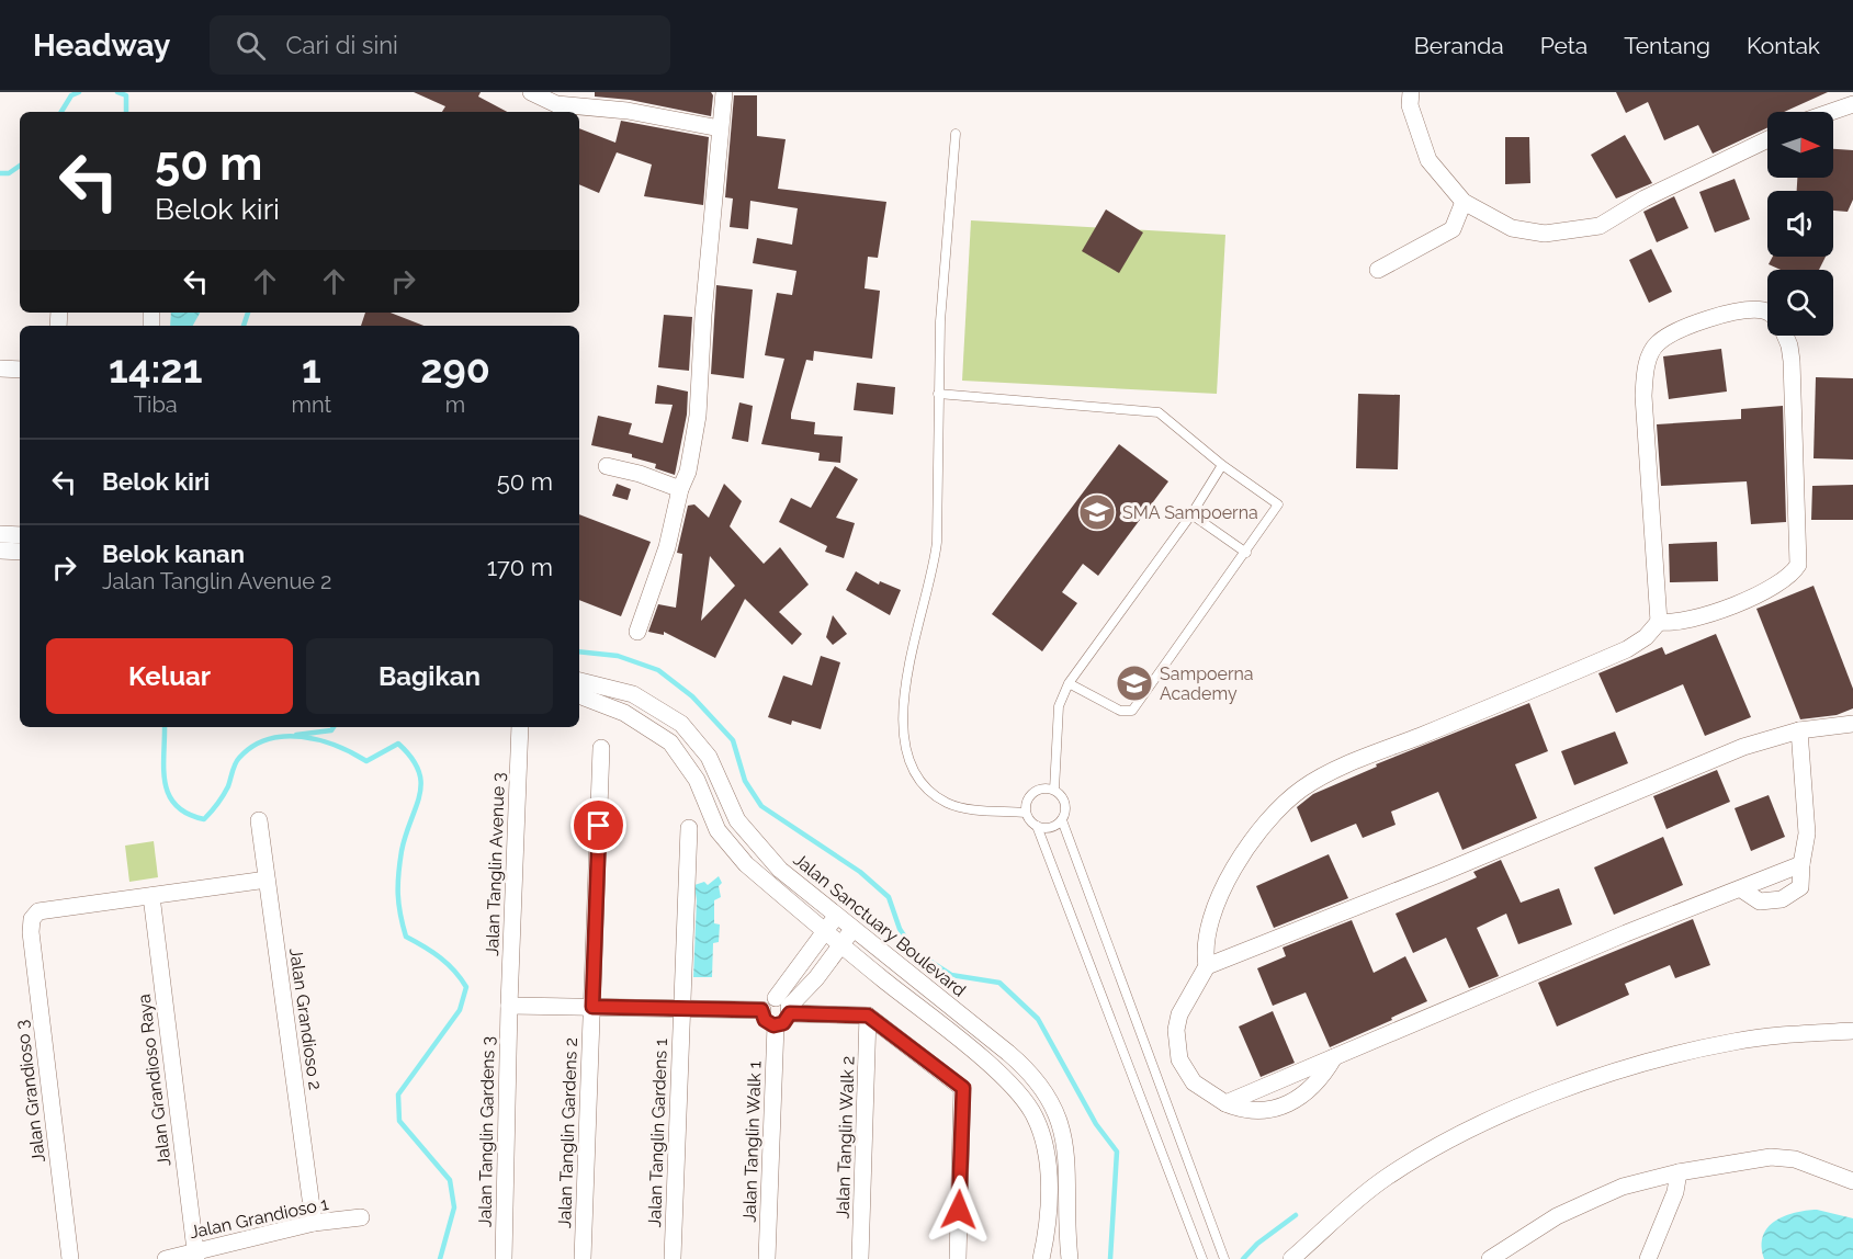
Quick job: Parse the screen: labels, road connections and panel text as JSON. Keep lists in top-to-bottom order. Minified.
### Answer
{"streets":{"street":["Jalan Tanglin Avenue 3","Jalan Sanctuary Boulevard","Jalan Grandioso 2","Jalan Grandioso Raya","Jalan Grandioso 3","Jalan Tanglin Gardens 3","Jalan Tanglin Gardens 2","Jalan Tanglin Gardens 1","Jalan Tanglin Walk 2","Jalan Tanglin Walk 1","Jalan Grandioso 1"]},"crossings":[["Jalan Tanglin Avenue 3","Jalan Tanglin Gardens 3"],["Jalan Grandioso 2","Jalan Grandioso 1"],["Jalan Grandioso Raya","Jalan Grandioso 3"],["Jalan Grandioso Raya","Jalan Grandioso 1"]],"places":{"school or university":["SMA Sampoerna","Sampoerna Academy"]},"north":"right","page":{"header":"Headway","search":"Cari di sini","nav":["Beranda","Peta","Tentang","Kontak"],"turn":["50 m","Belok kiri"],"eta":["14:21","Tiba","1","mnt","290","m"],"list":[{"name":"Belok kiri","value":"50 m"},{"name":"Belok kanan","note":"Jalan Tanglin Avenue 2","value":"170 m"}],"buttons":["Keluar","Bagikan"]}}
